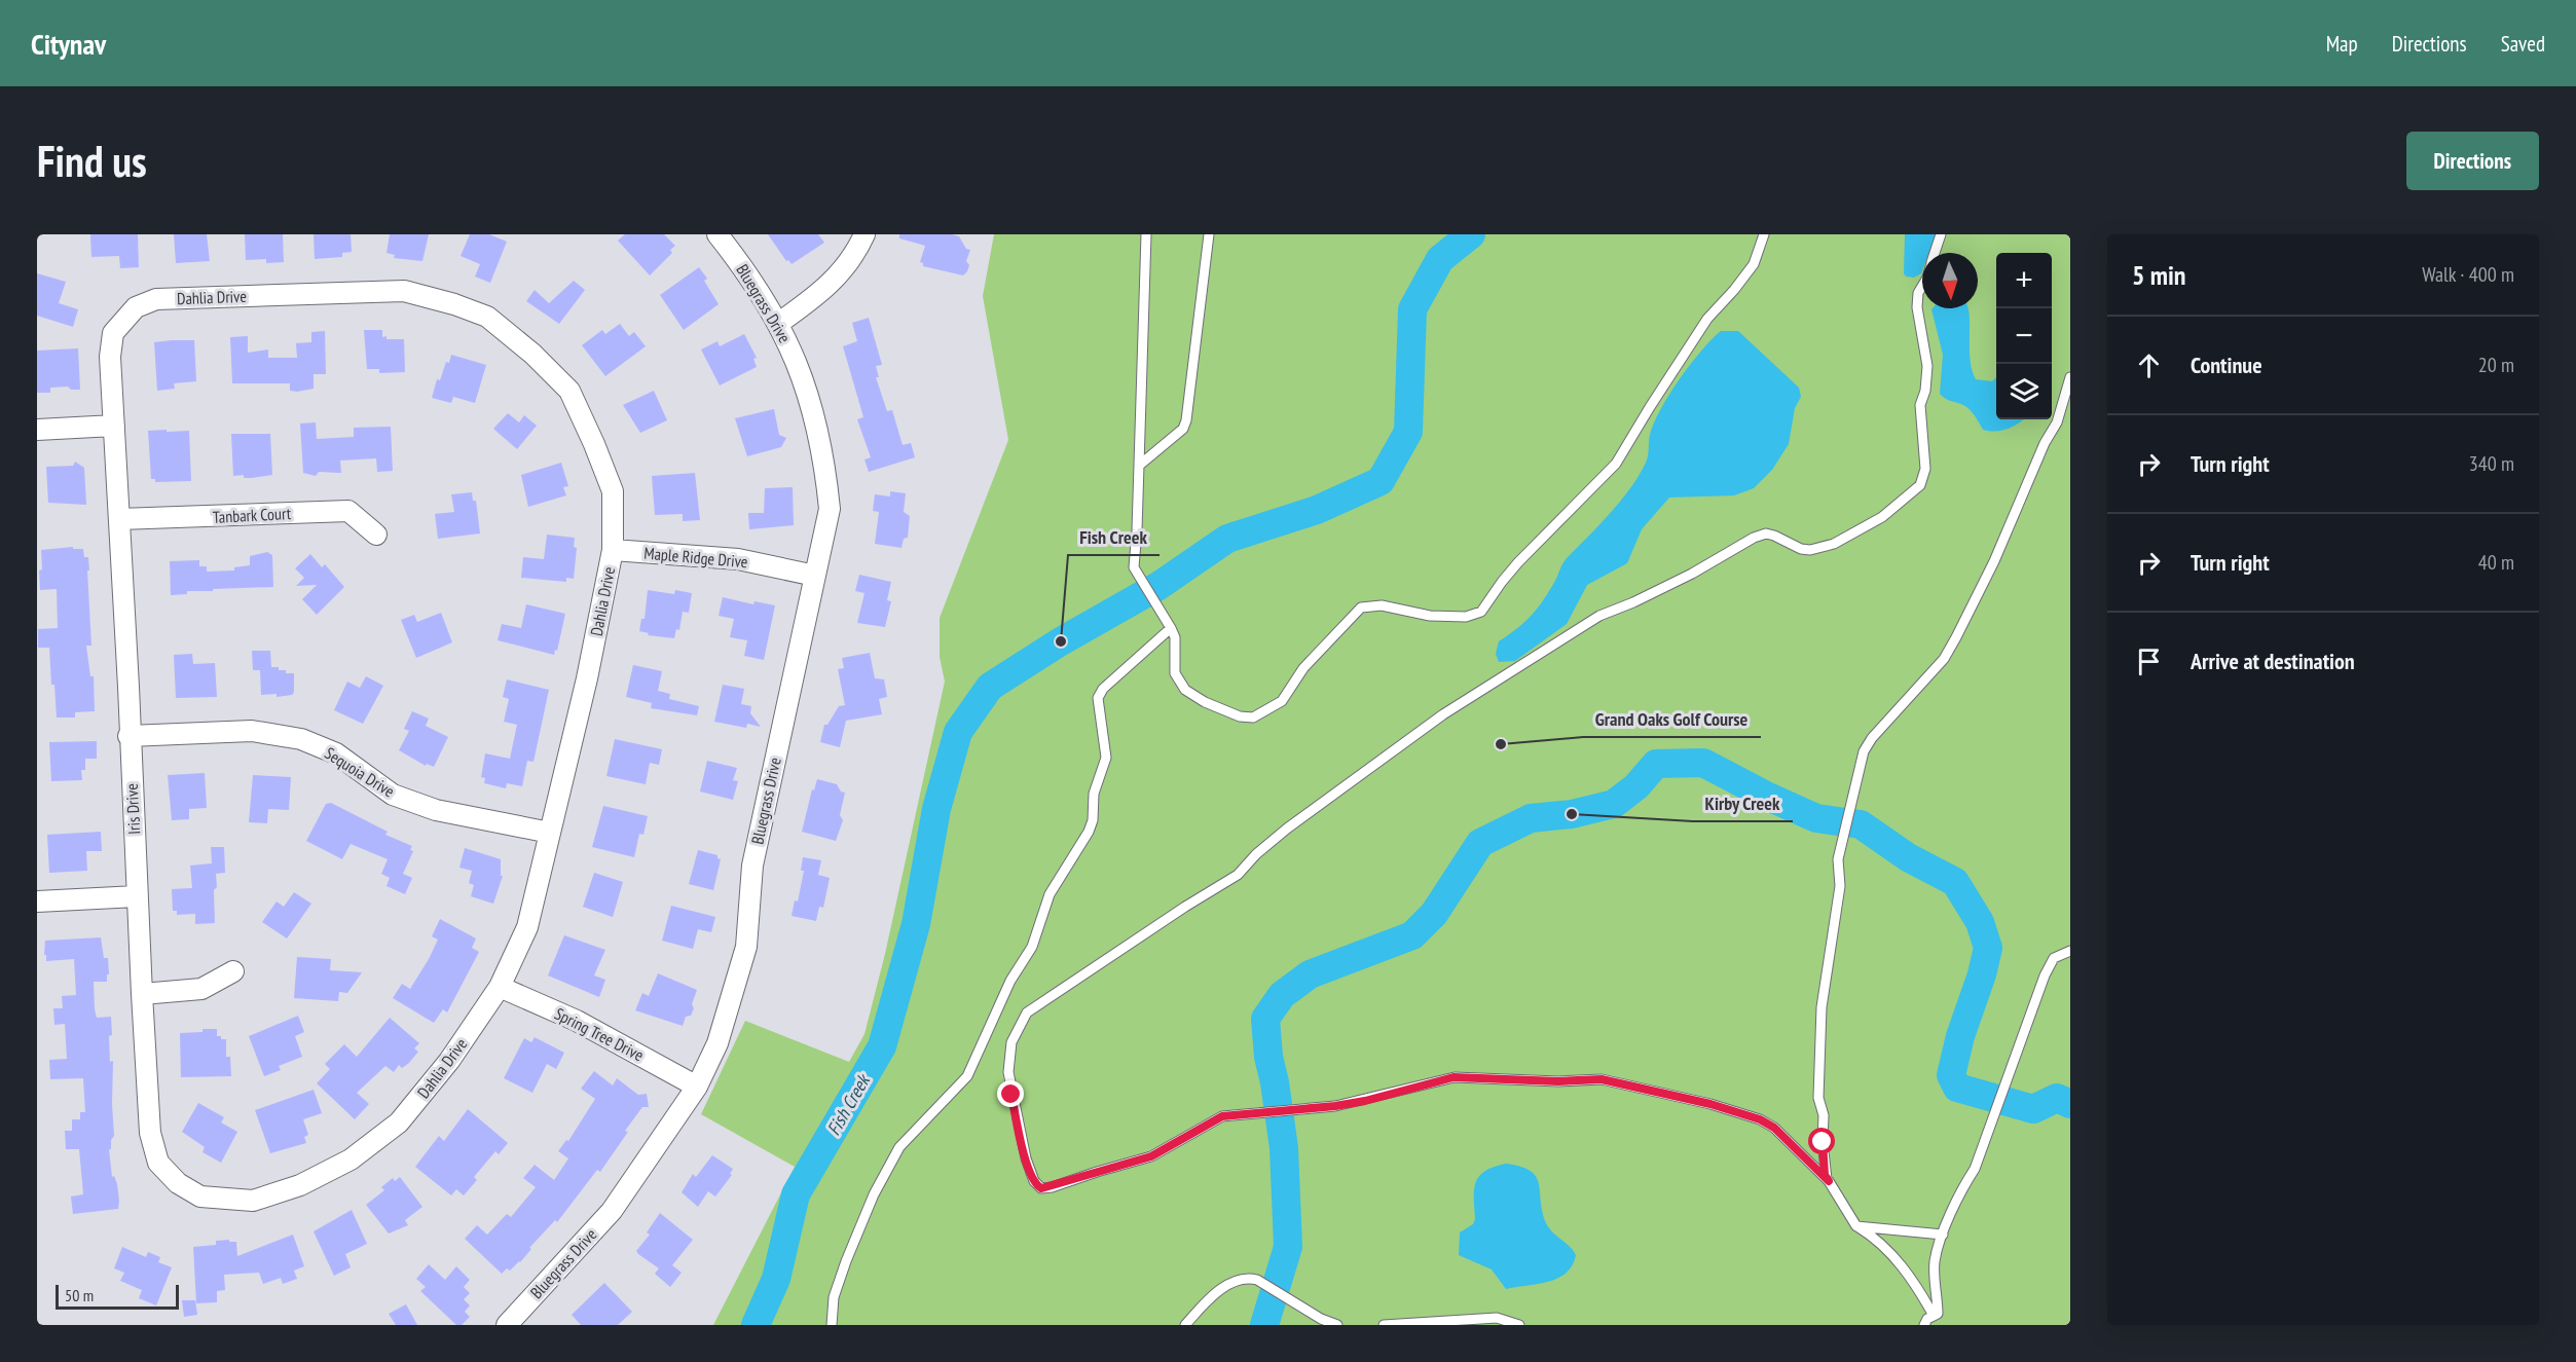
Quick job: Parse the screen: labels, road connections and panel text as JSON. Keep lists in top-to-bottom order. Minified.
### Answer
{"streets":{"street":["Dahlia Drive","Bluegrass Drive","Tanbark Court","Maple Ridge Drive","Sequoia Drive","Iris Drive","Spring Tree Drive"]},"crossings":[["Dahlia Drive","Maple Ridge Drive"],["Dahlia Drive","Sequoia Drive"],["Dahlia Drive","Iris Drive"],["Dahlia Drive","Spring Tree Drive"],["Bluegrass Drive","Maple Ridge Drive"],["Bluegrass Drive","Spring Tree Drive"],["Tanbark Court","Iris Drive"],["Sequoia Drive","Iris Drive"]],"water":["Fish Creek"],"places":["Fish Creek","Grand Oaks Golf Course","Kirby Creek"],"scale_bar":"50 m","north":"bottom","page":{"header":"Citynav","nav":["Map","Directions","Saved"],"buttons":"Directions","title":"Find us","heading":["5 min","Walk · 400 m"],"map_buttons":["+","−"],"list":[["Continue","20 m"],["Turn right","340 m"],["Turn right","40 m"],"Arrive at destination"],"scale":"50 m"}}
